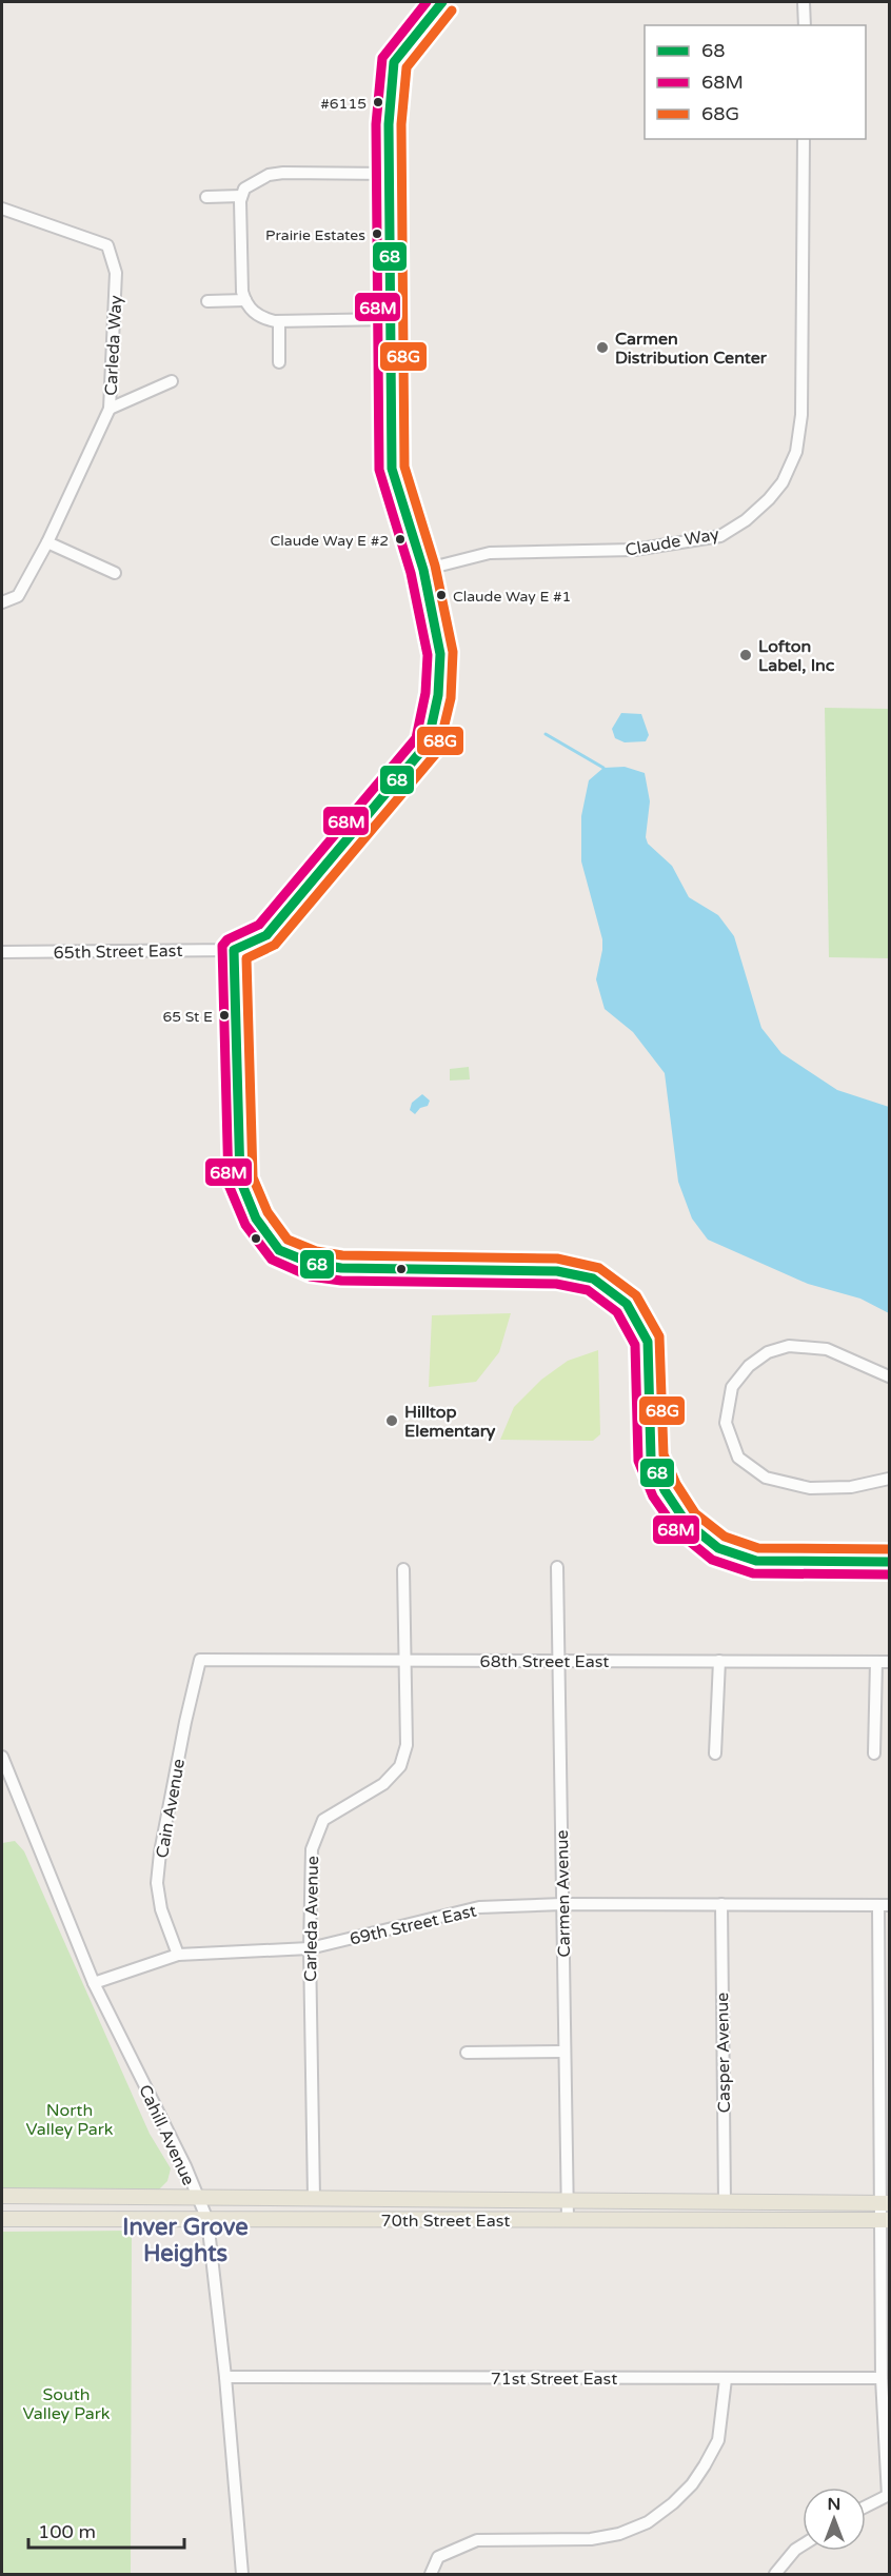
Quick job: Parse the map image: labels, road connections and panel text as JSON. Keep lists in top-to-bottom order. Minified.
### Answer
{"streets":{"main road":["70th Street East"],"street":["Carleda Way","Claude Way","65th Street East","68th Street East","Cain Avenue","Carmen Avenue","Carleda Avenue","69th Street East","Casper Avenue","Cahill Avenue","71st Street East"]},"crossings":[["68th Street East","Cain Avenue"],["68th Street East","Carmen Avenue"],["68th Street East","Carleda Avenue"],["Cain Avenue","69th Street East"],["Carmen Avenue","69th Street East"],["Carmen Avenue","70th Street East"],["Carleda Avenue","69th Street East"],["Carleda Avenue","70th Street East"],["69th Street East","Casper Avenue"],["69th Street East","Cahill Avenue"],["Casper Avenue","70th Street East"],["Cahill Avenue","70th Street East"],["Cahill Avenue","71st Street East"]],"districts":["Inver Grove Heights"],"parks":["North Valley Park","South Valley Park"],"places":["#6115","Prairie Estates","Carmen Distribution Center","Claude Way E #2","Claude Way E #1","Lofton Label, Inc","65 St E","Hilltop Elementary"],"lines":["transit line 68","transit line 68M","transit line 68G"],"legend":["68","68M","68G"],"scale_bar":"100 m","north":"top"}
